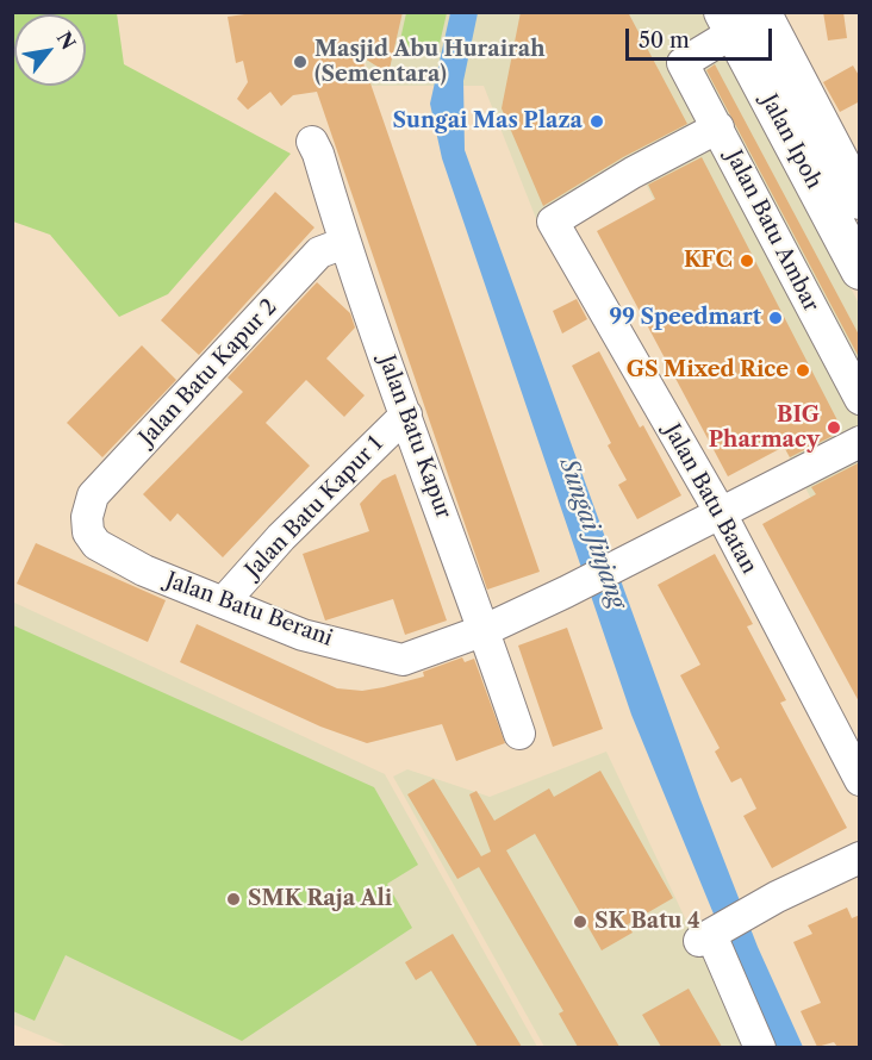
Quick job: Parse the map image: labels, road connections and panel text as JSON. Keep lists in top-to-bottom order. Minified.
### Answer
{"streets":{"main road":["Jalan Ipoh"],"street":["Jalan Batu Ambar","Jalan Batu Kapur 2","Jalan Batu Kapur","Jalan Batu Batan","Jalan Batu Kapur 1","Jalan Batu Berani"]},"crossings":[["Jalan Ipoh","Jalan Batu Ambar"],["Jalan Batu Ambar","Jalan Batu Batan"],["Jalan Batu Kapur 2","Jalan Batu Kapur"],["Jalan Batu Kapur 2","Jalan Batu Berani"],["Jalan Batu Kapur","Jalan Batu Kapur 1"],["Jalan Batu Kapur","Jalan Batu Berani"],["Jalan Batu Batan","Jalan Batu Berani"],["Jalan Batu Kapur 1","Jalan Batu Berani"]],"water":["Sungai Jinjang"],"places":["Masjid Abu Hurairah (Sementara)","Sungai Mas Plaza","KFC","99 Speedmart","GS Mixed Rice","BIG Pharmacy","SMK Raja Ali","SK Batu 4"],"scale_bar":"50 m","north":"top right"}
